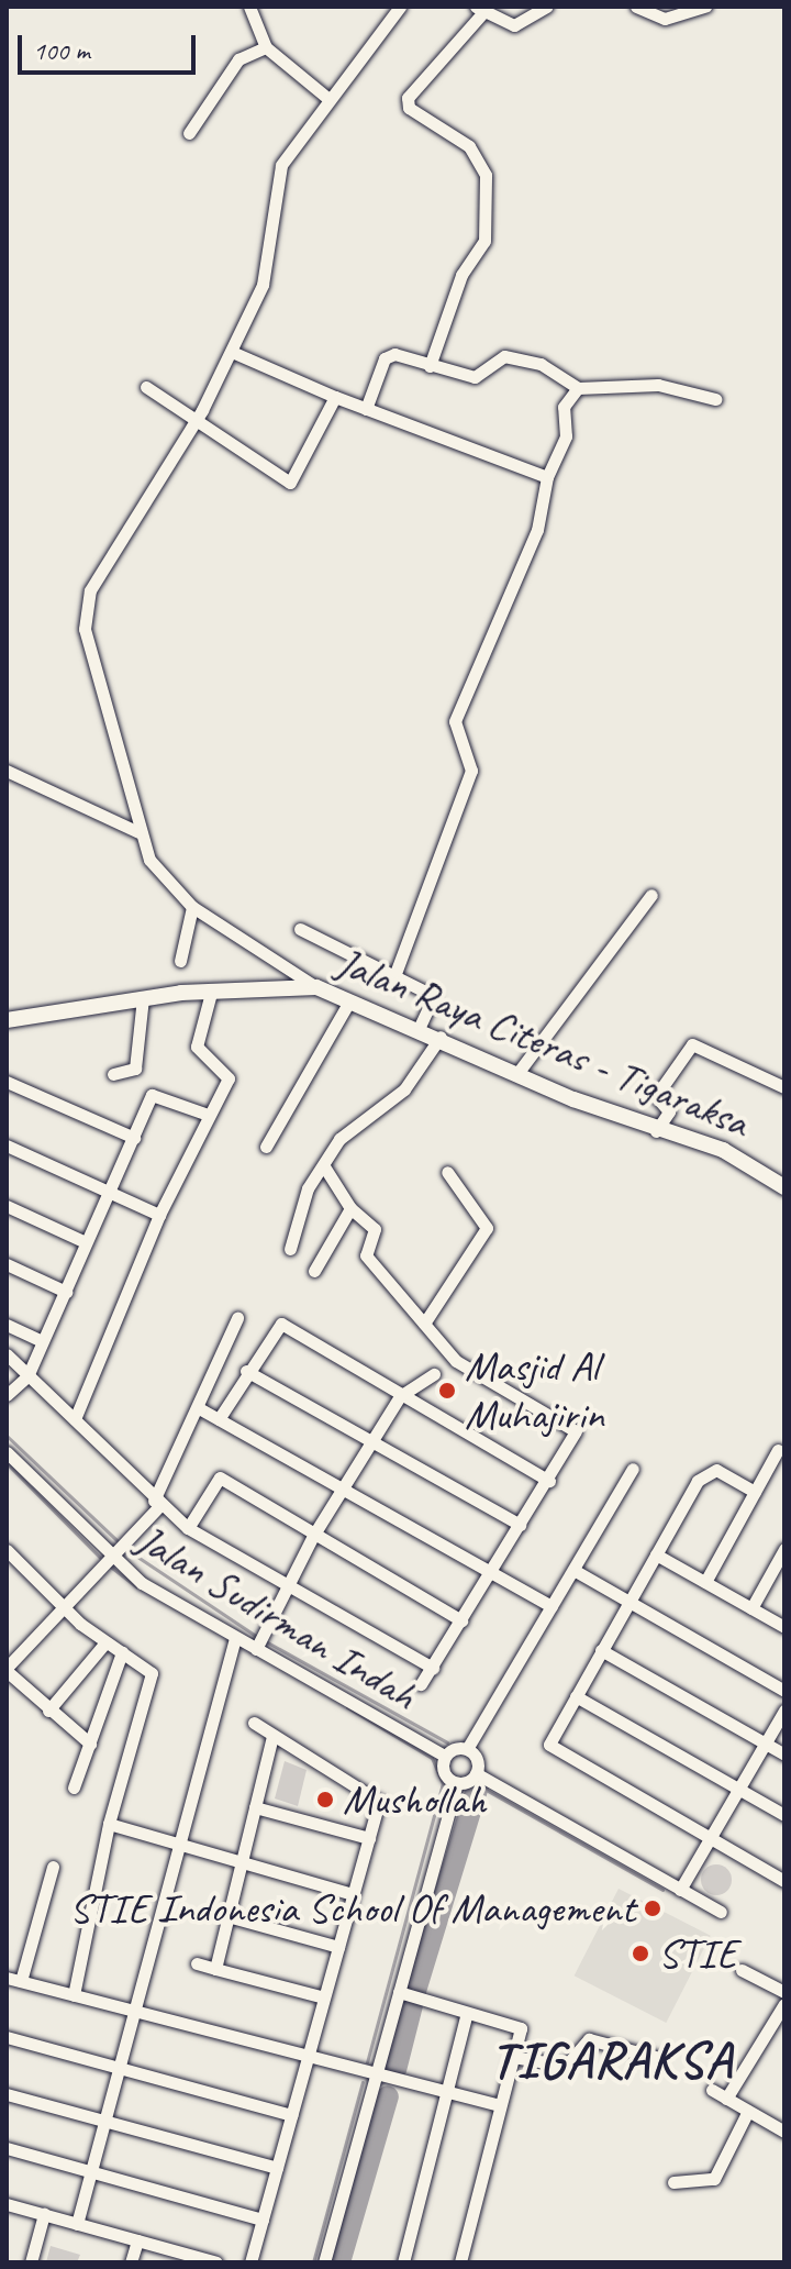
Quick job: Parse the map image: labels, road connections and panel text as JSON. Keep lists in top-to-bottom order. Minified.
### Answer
{"streets":{"main road":["Jalan Raya Citeras - Tigaraksa"],"street":["Jalan Sudirman Indah"]},"districts":["TIGARAKSA"],"places":["Masjid Al Muhajirin","Mushollah","STIE Indonesia School Of Management","STIE"],"scale_bar":"100 m"}
